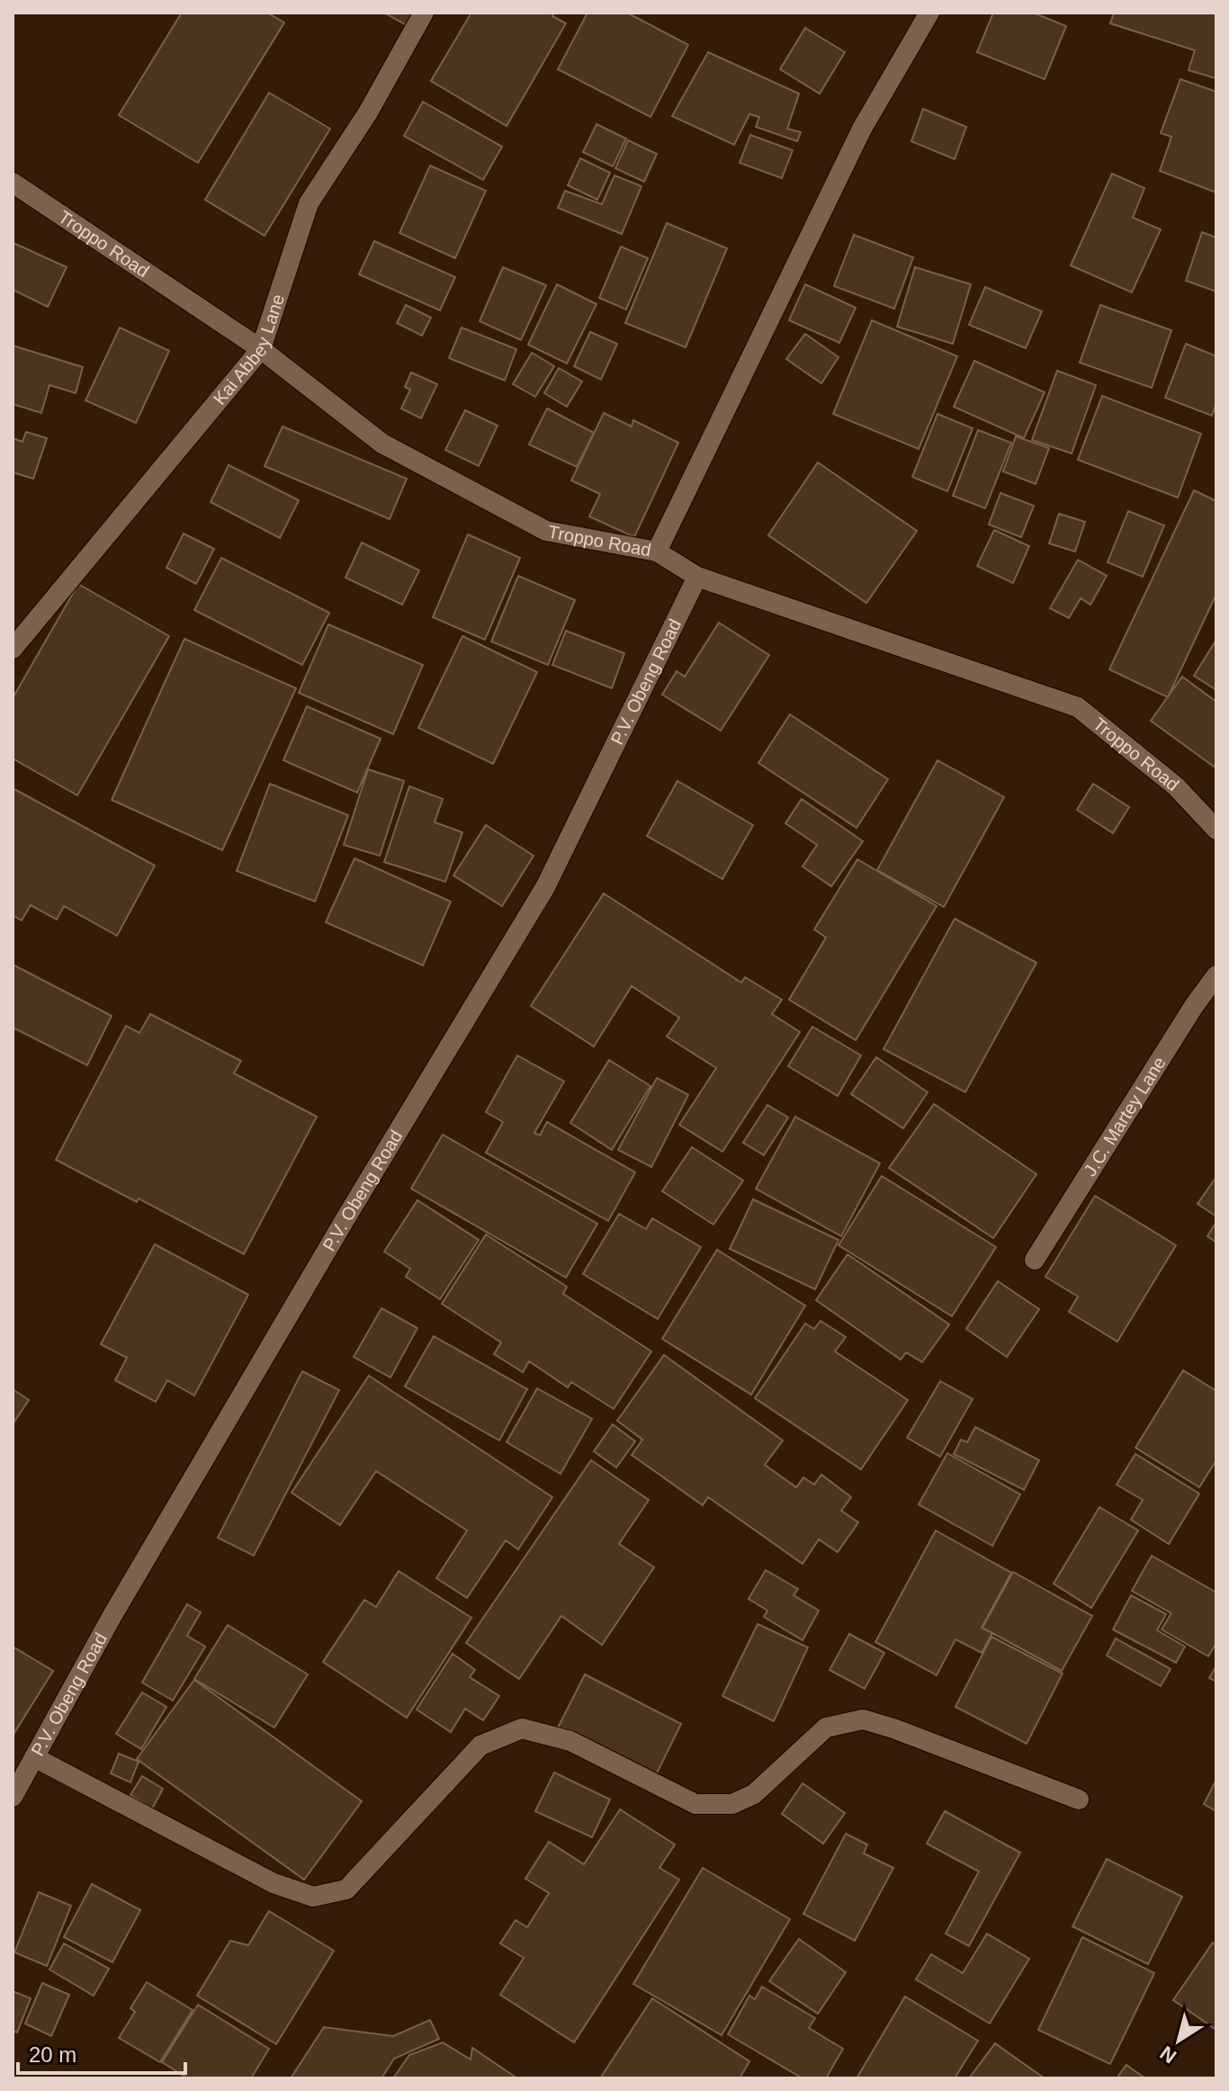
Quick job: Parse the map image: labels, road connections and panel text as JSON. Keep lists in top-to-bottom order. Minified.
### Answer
{"streets":{"street":["Troppo Road","Kai Abbey Lane","P.V. Obeng Road","J.C. Martey Lane"]},"crossings":[["Troppo Road","Kai Abbey Lane"],["Troppo Road","P.V. Obeng Road"]],"scale_bar":"20 m","north":"bottom left"}
